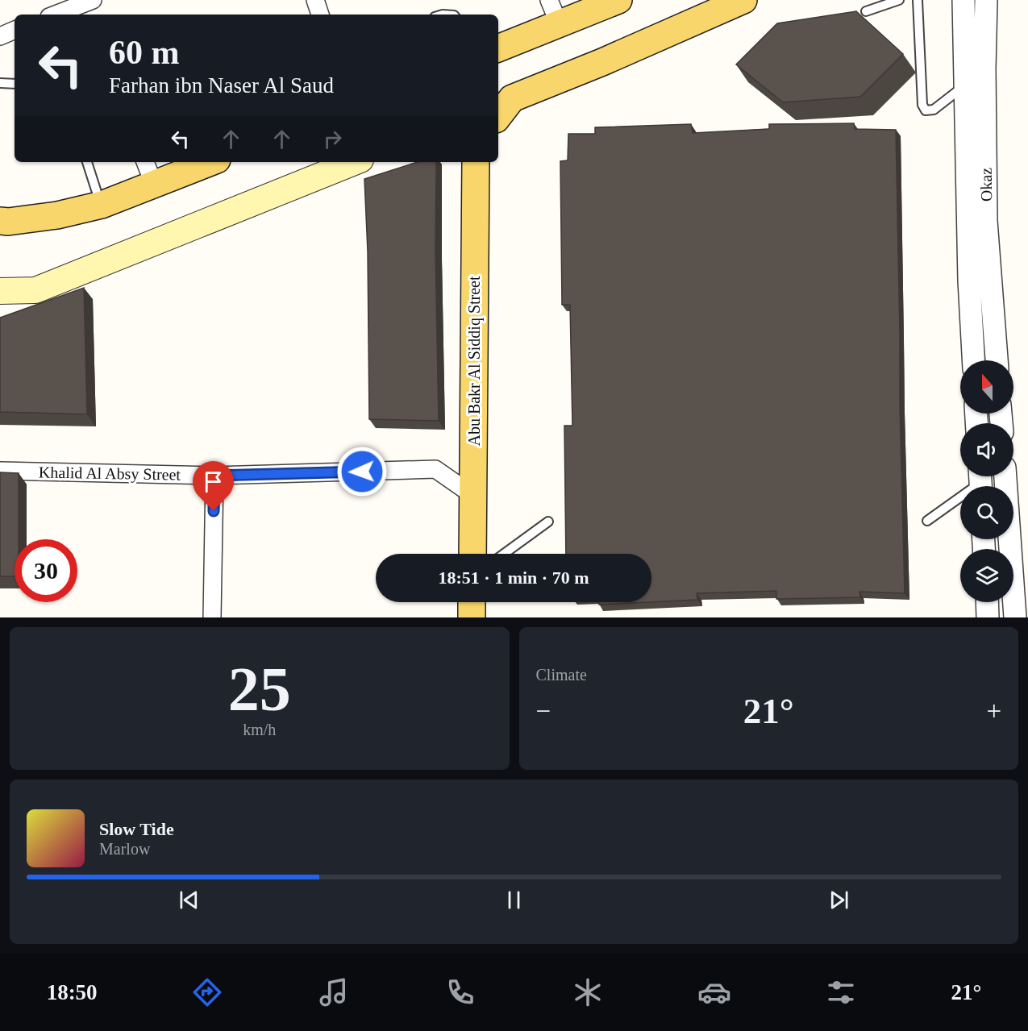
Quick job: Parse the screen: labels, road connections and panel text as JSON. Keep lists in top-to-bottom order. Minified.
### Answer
{"streets":{"main road":["Abu Bakr Al Siddiq Street"],"street":["Okaz","Khalid Al Absy Street"]},"crossings":[["Abu Bakr Al Siddiq Street","Khalid Al Absy Street"]],"north":"top","page":{"turn":["60 m","Farhan ibn Naser Al Saud"],"limit":"30","trip":"18:51 · 1 min · 70 m","tile":[["25","km/h"],"Climate"],"heat":["−","21°","+"],"song":["Slow Tide","Marlow"],"tabs":["18:50","21°"]}}
